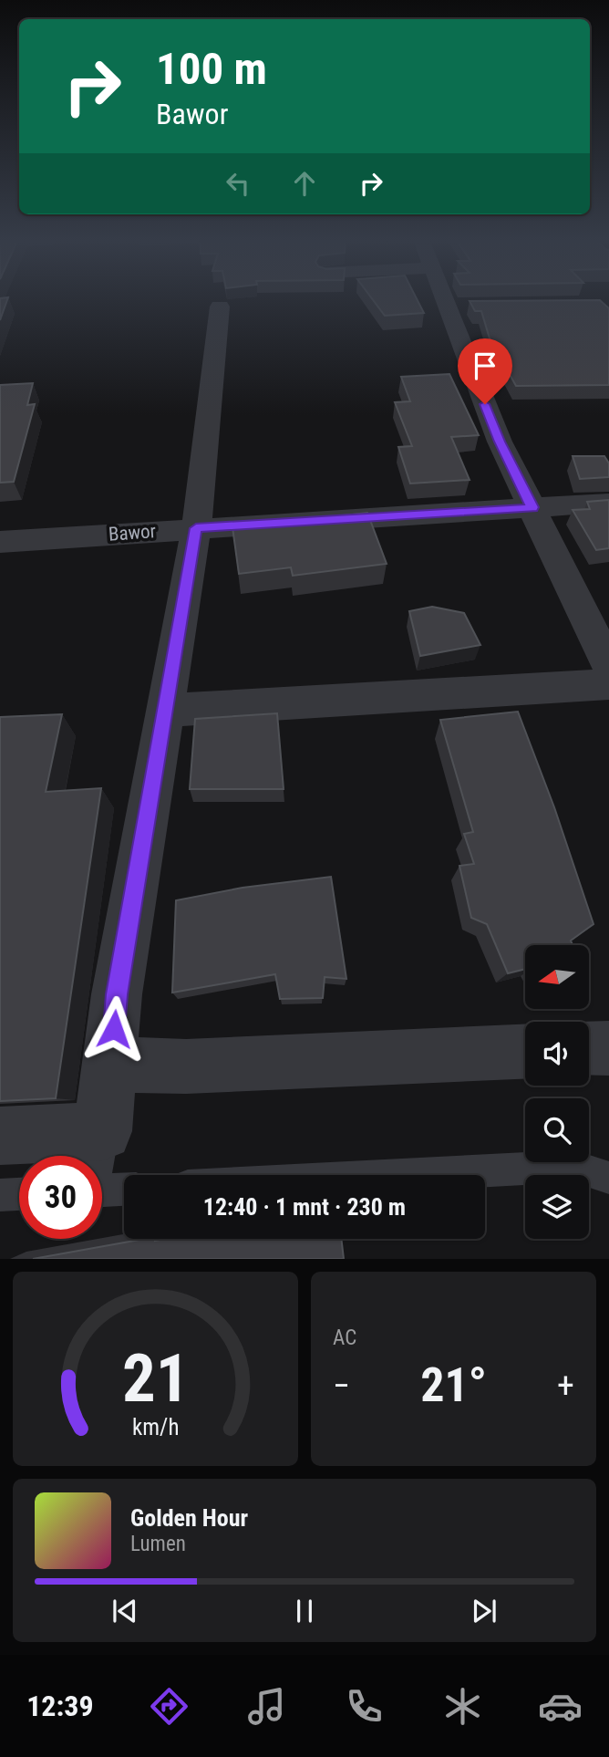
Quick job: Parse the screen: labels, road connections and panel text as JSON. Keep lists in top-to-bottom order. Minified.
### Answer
{"streets":{"street":["Bawor"]},"north":"left","page":{"turn":["100 m","Bawor"],"limit":"30","trip":"12:40 · 1 mnt · 230 m","tile":"AC","heat":["−","21°","+"],"song":["Golden Hour","Lumen"],"tabs":"12:39","gauge":["21","km/h"]}}
